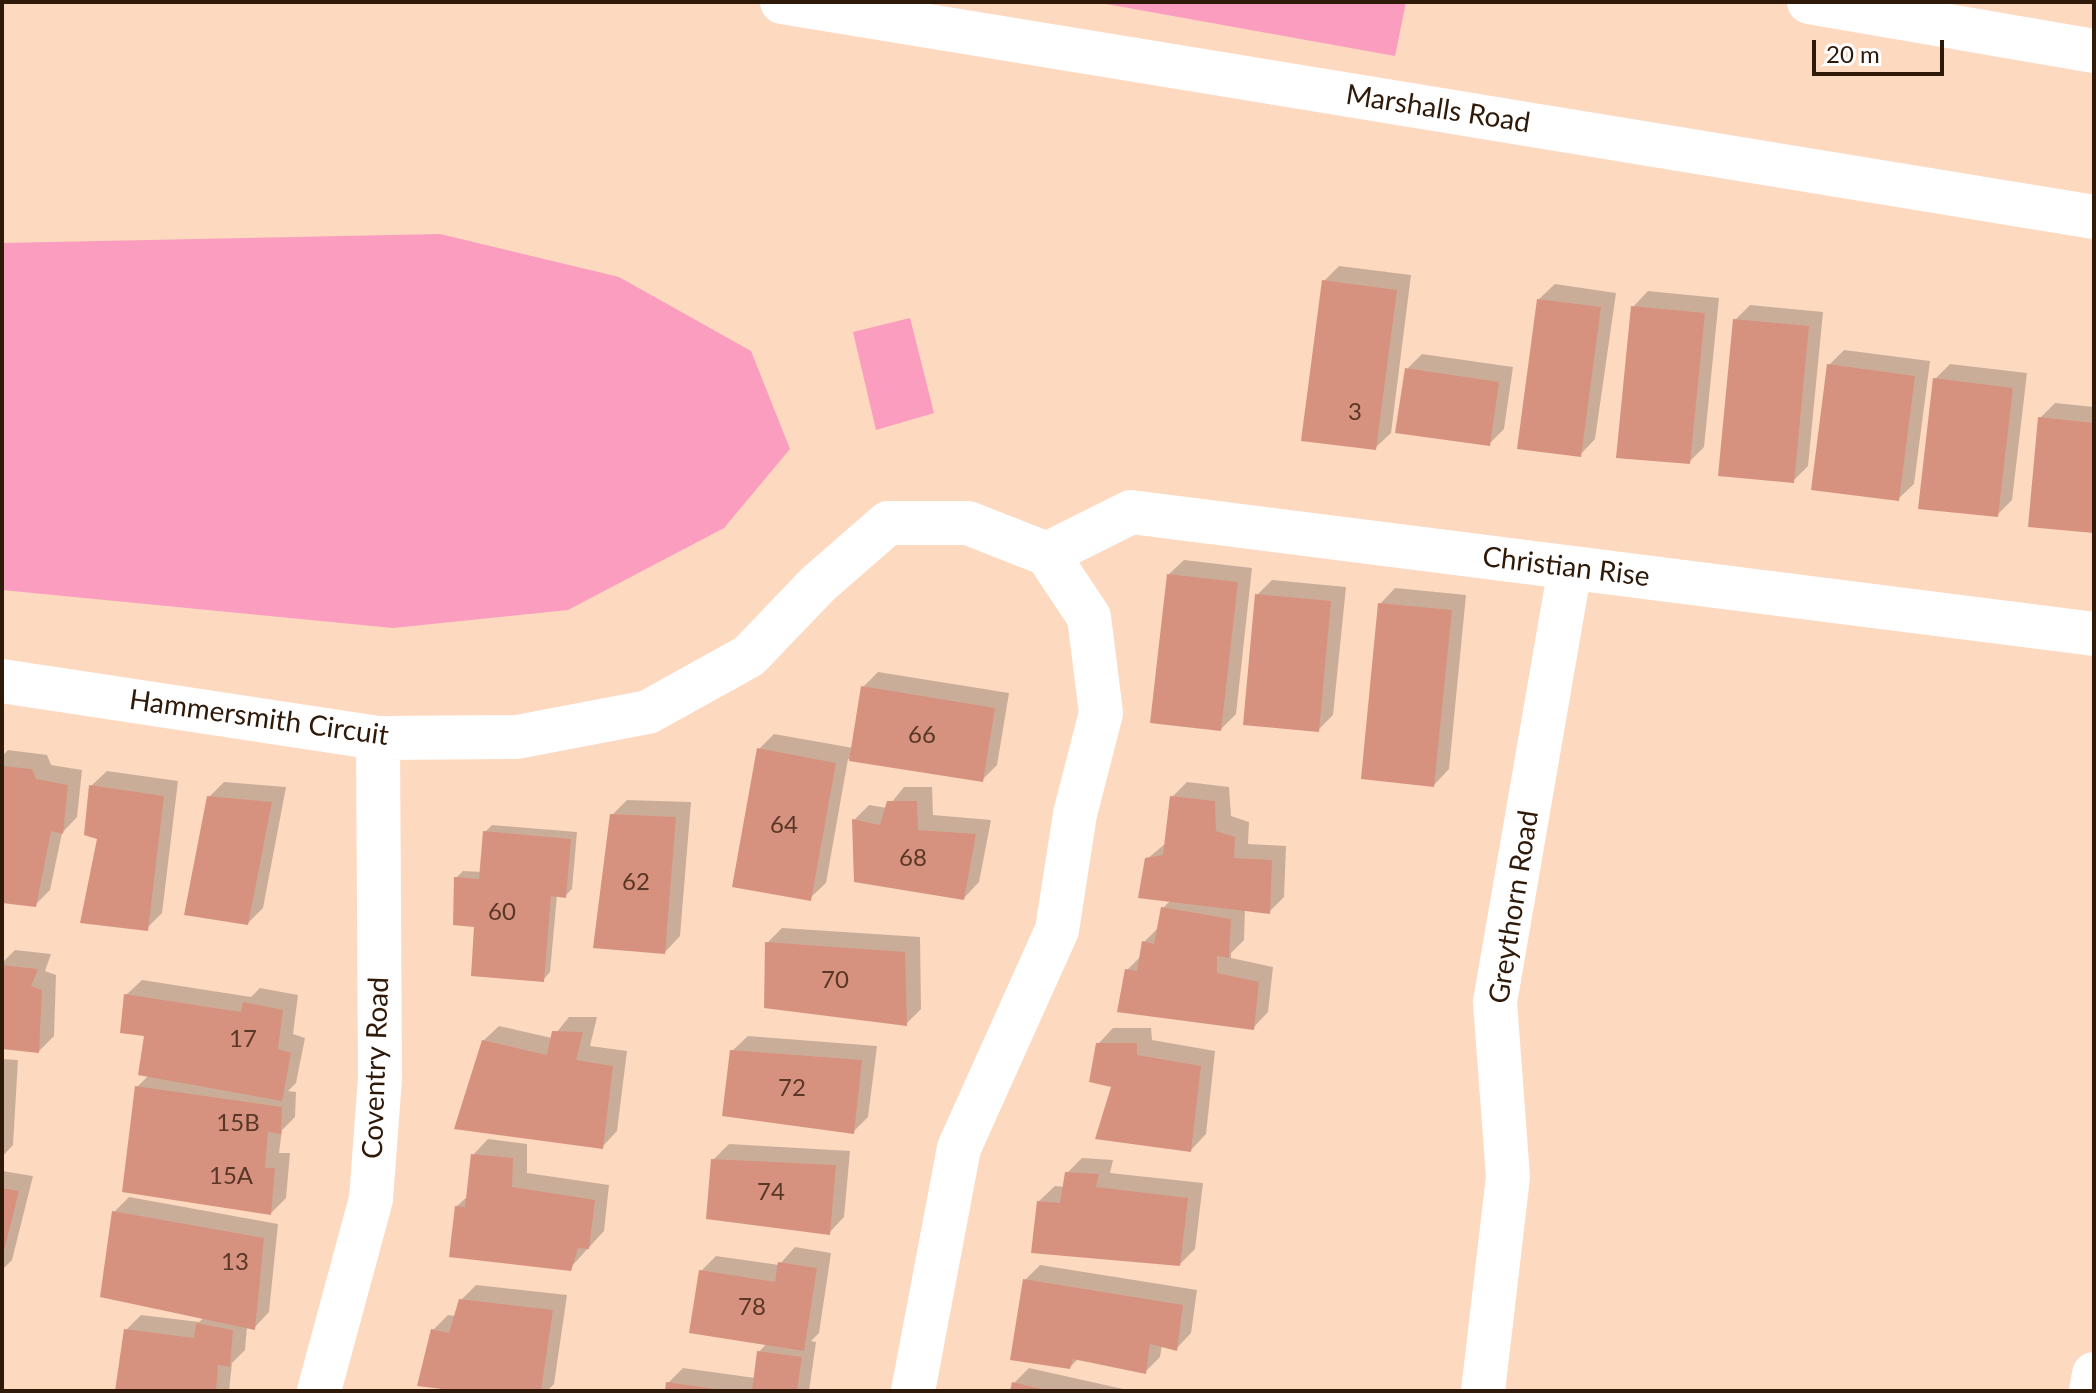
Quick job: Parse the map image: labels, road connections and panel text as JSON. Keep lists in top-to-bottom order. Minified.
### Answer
{"streets":{"street":["Marshalls Road","Christian Rise","Hammersmith Circuit","Greythorn Road","Coventry Road"]},"crossings":[["Christian Rise","Hammersmith Circuit"],["Christian Rise","Greythorn Road"],["Hammersmith Circuit","Coventry Road"]],"house_numbers":["3","66","64","68","62","60","70","17","72","15B","15A","74","13","78"],"scale_bar":"20 m"}
